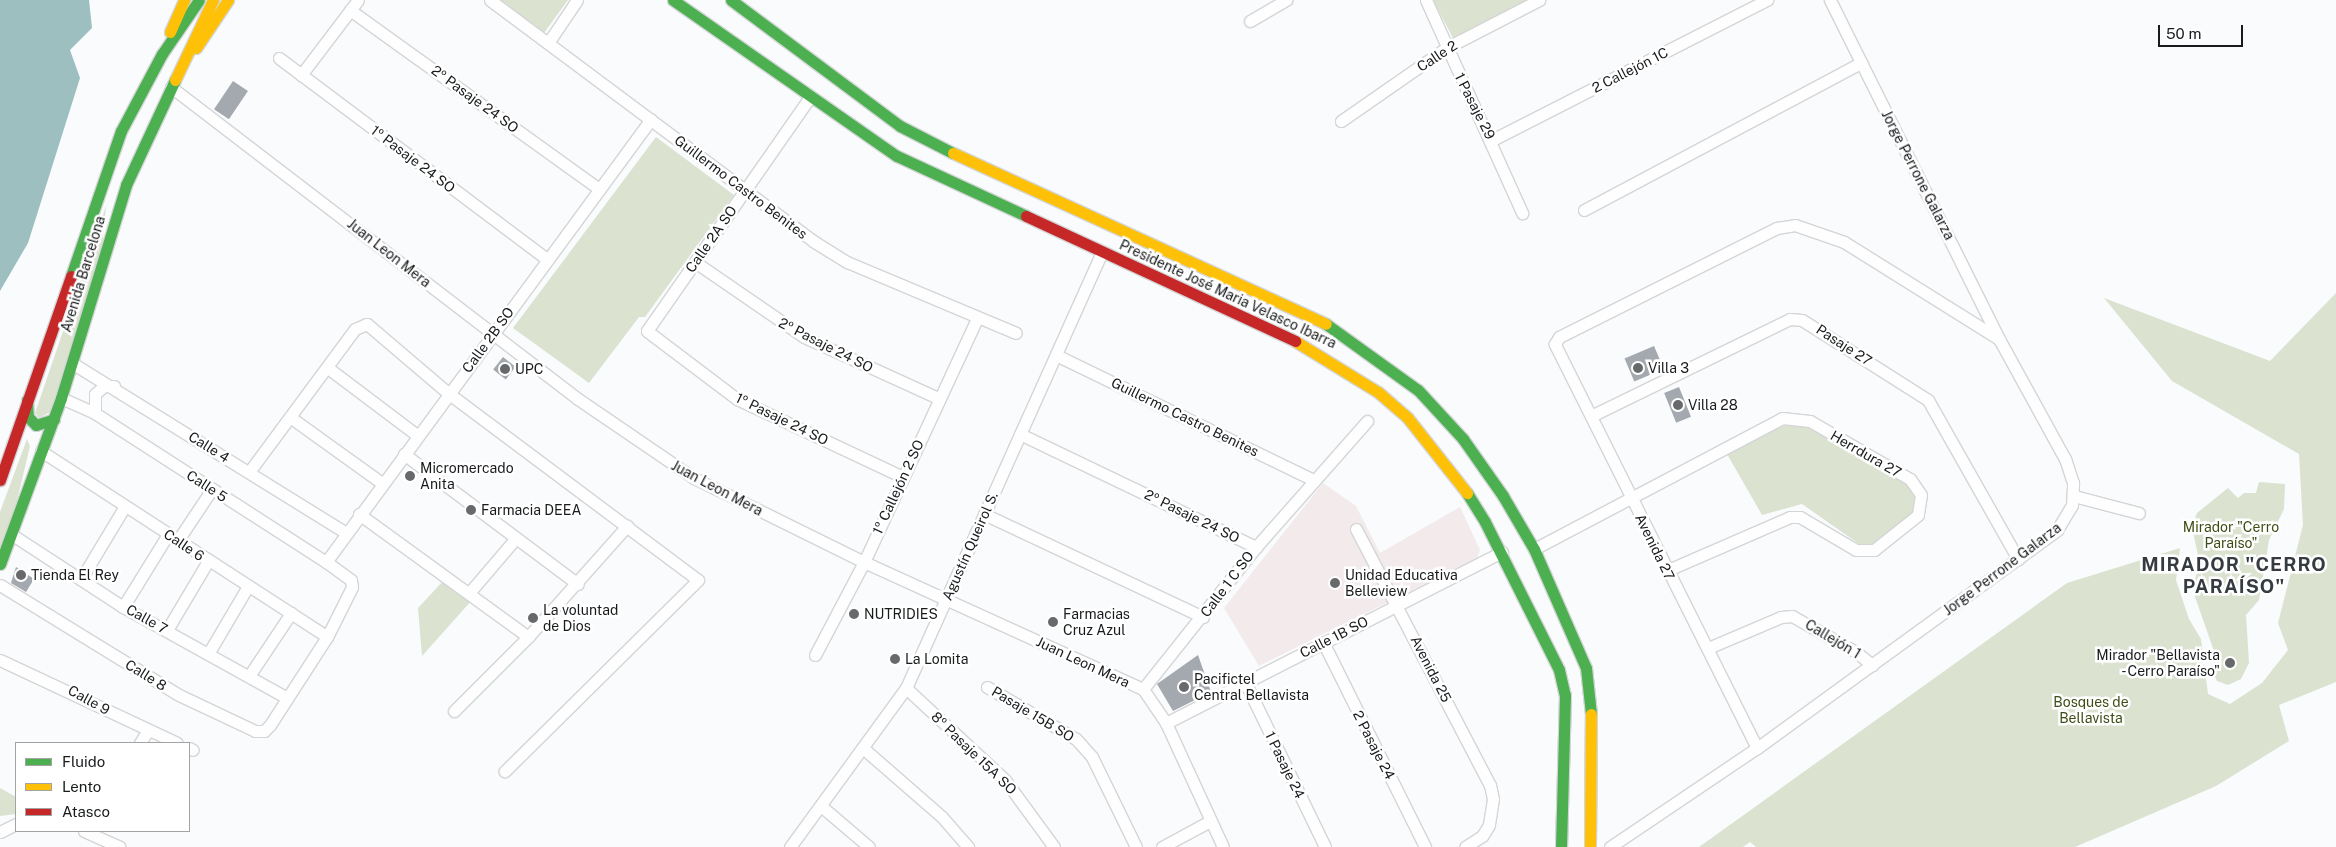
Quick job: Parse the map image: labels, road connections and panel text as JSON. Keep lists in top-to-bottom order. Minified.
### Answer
{"streets":{"main road":["Avenida Barcelona","Presidente José Maria Velasco Ibarra"],"street":["Calle 2","2 Callejón 1C","2º Pasaje 24 SO","1 Pasaje 29","1º Pasaje 24 SO","Jorge Perrone Galarza","Guillermo Castro Benites","Calle 2A SO","Juan Leon Mera","Calle 2B SO","Pasaje 27","Calle 4","Herrdura 27","Calle 5","1º Callejón 2 SO","Calle 6","Agustín Queirol S.","Avenida 27","Calle 1 C SO","Calle 7","Calle 1B SO","Callejón 1","Avenida 25","Calle 8","Calle 9","Pasaje 15B SO","2 Pasaje 24","8º Pasaje 15A SO","1 Pasaje 24"]},"crossings":[["Calle 2","1 Pasaje 29"],["2 Callejón 1C","1 Pasaje 29"],["2º Pasaje 24 SO","Calle 2A SO"],["2º Pasaje 24 SO","Calle 2B SO"],["2º Pasaje 24 SO","1º Callejón 2 SO"],["2º Pasaje 24 SO","Agustín Queirol S."],["2º Pasaje 24 SO","Calle 1 C SO"],["1º Pasaje 24 SO","Calle 2A SO"],["1º Pasaje 24 SO","Calle 2B SO"],["1º Pasaje 24 SO","1º Callejón 2 SO"],["Jorge Perrone Galarza","Pasaje 27"],["Jorge Perrone Galarza","Avenida 27"],["Jorge Perrone Galarza","Callejón 1"],["Guillermo Castro Benites","Calle 2A SO"],["Guillermo Castro Benites","Calle 2B SO"],["Guillermo Castro Benites","1º Callejón 2 SO"],["Guillermo Castro Benites","Agustín Queirol S."],["Guillermo Castro Benites","Calle 1 C SO"],["Calle 2A SO","Presidente José Maria Velasco Ibarra"],["Juan Leon Mera","Avenida Barcelona"],["Juan Leon Mera","Calle 2B SO"],["Juan Leon Mera","1º Callejón 2 SO"],["Juan Leon Mera","Agustín Queirol S."],["Juan Leon Mera","Calle 1 C SO"],["Juan Leon Mera","Calle 1B SO"],["Avenida Barcelona","Calle 4"],["Avenida Barcelona","Calle 5"],["Avenida Barcelona","Calle 6"],["Avenida Barcelona","Calle 7"],["Presidente José Maria Velasco Ibarra","Herrdura 27"],["Presidente José Maria Velasco Ibarra","Agustín Queirol S."],["Presidente José Maria Velasco Ibarra","Calle 1B SO"],["Calle 2B SO","Calle 4"],["Calle 2B SO","Calle 5"],["Pasaje 27","Avenida 27"],["Herrdura 27","Avenida 27"],["Calle 5","Calle 8"],["Calle 6","Calle 8"],["Agustín Queirol S.","8º Pasaje 15A SO"],["Avenida 27","Callejón 1"],["Calle 7","Calle 8"],["Calle 1B SO","Avenida 25"],["Calle 1B SO","2 Pasaje 24"],["Calle 1B SO","1 Pasaje 24"]],"districts":["MIRADOR \"CERRO PARAÍSO\""],"parks":["Mirador \"Cerro Paraíso\"","Bosques de Bellavista"],"places":["Villa 3","UPC","Villa 28","Micromercado Anita","Farmacia DEEA","Tienda El Rey","Unidad Educativa Belleview","NUTRIDIES","La voluntad de Dios","Farmacias Cruz Azul","La Lomita","Mirador \"Bellavista - Cerro Paraíso\"","Pacifictel Central Bellavista"],"legend":["Fluido","Lento","Atasco"],"scale_bar":"50 m"}
